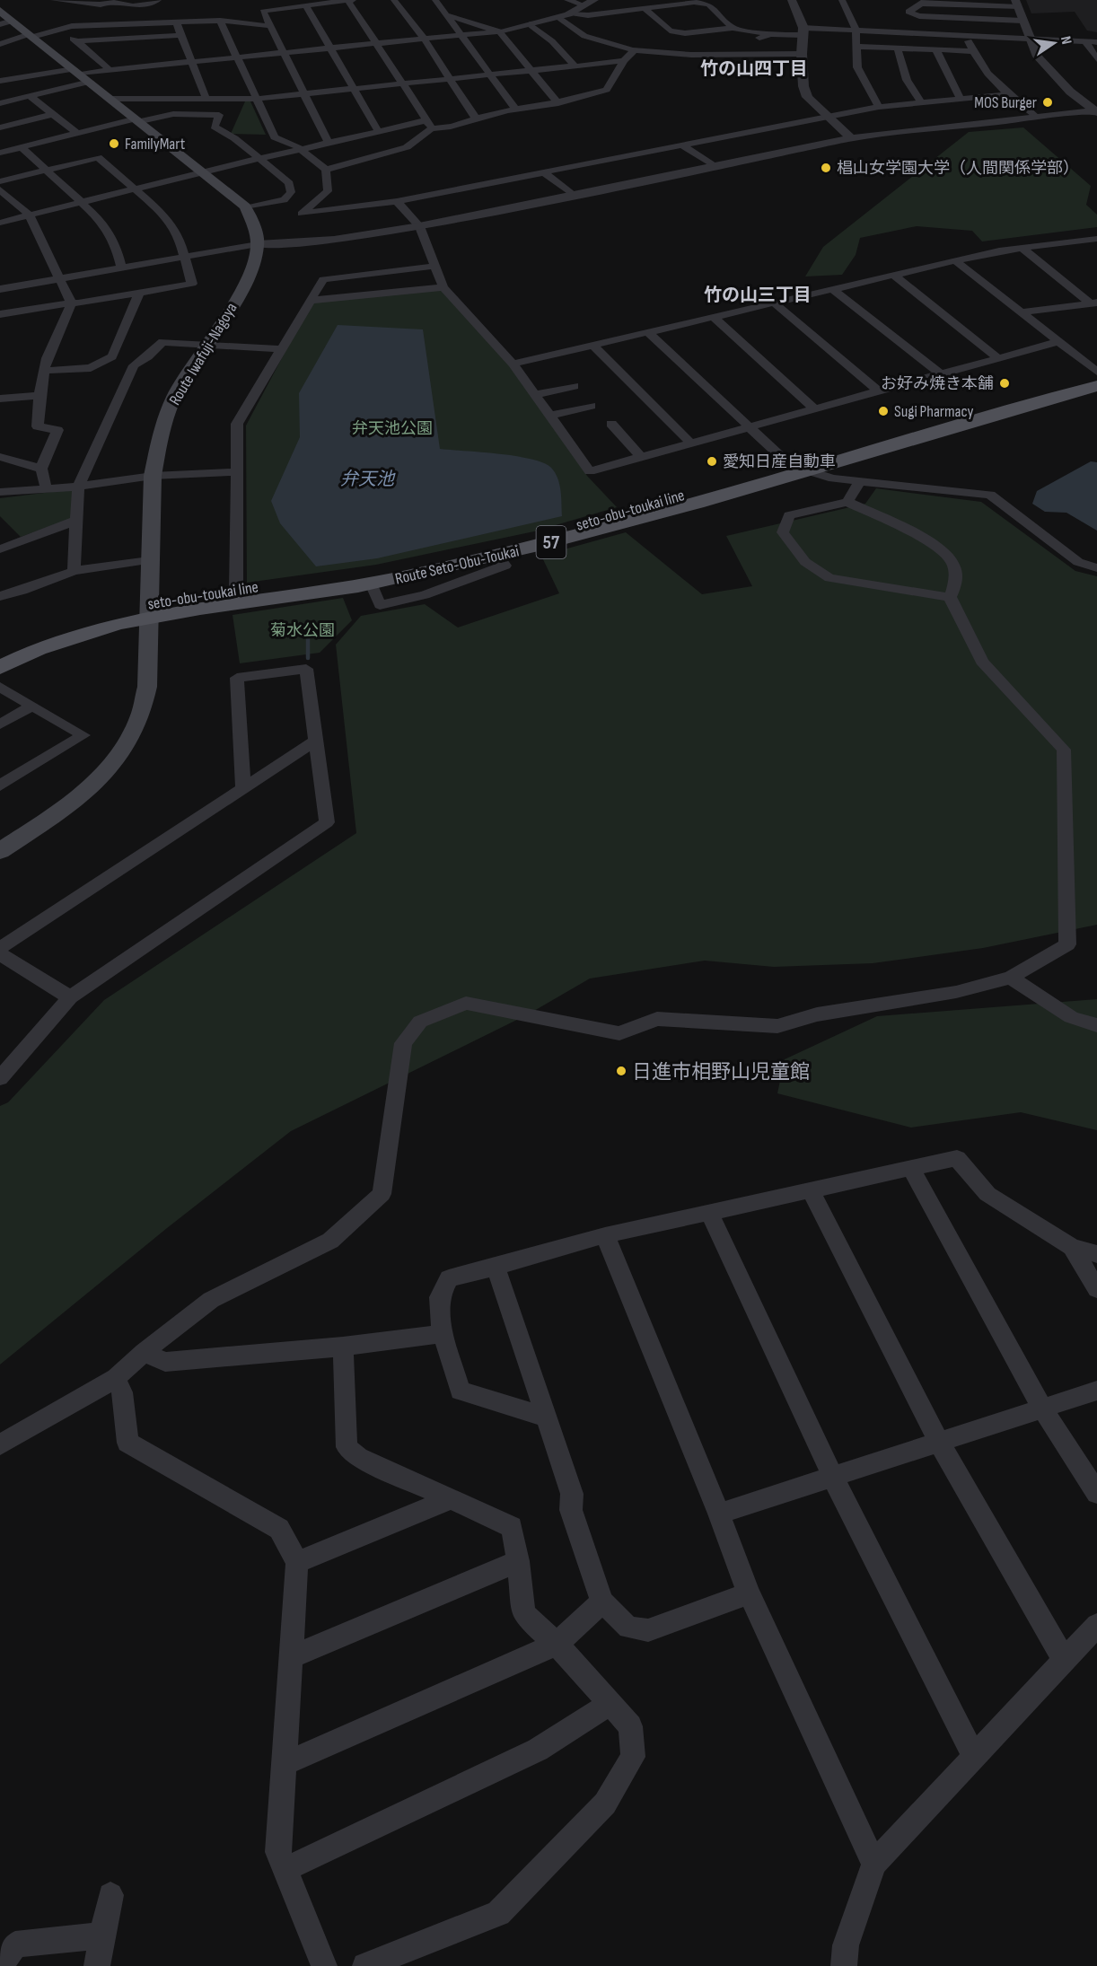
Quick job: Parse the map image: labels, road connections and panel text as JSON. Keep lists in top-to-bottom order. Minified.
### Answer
{"streets":{"main road":["Route Iwafuji-Nagoya","seto-obu-toukai line","57","Route Seto-Obu-Toukai"]},"crossings":[["Route Iwafuji-Nagoya","seto-obu-toukai line"],["Route Iwafuji-Nagoya","Route Seto-Obu-Toukai"],["seto-obu-toukai line","Route Seto-Obu-Toukai"]],"districts":["竹の山四丁目","竹の山三丁目"],"water":["弁天池"],"parks":["弁天池公園","菊水公園"],"places":["MOS Burger","FamilyMart","椙山女学園大学（人間関係学部）","お好み焼き本舗","Sugi Pharmacy","愛知日産自動車","日進市相野山児童館"],"north":"right"}
